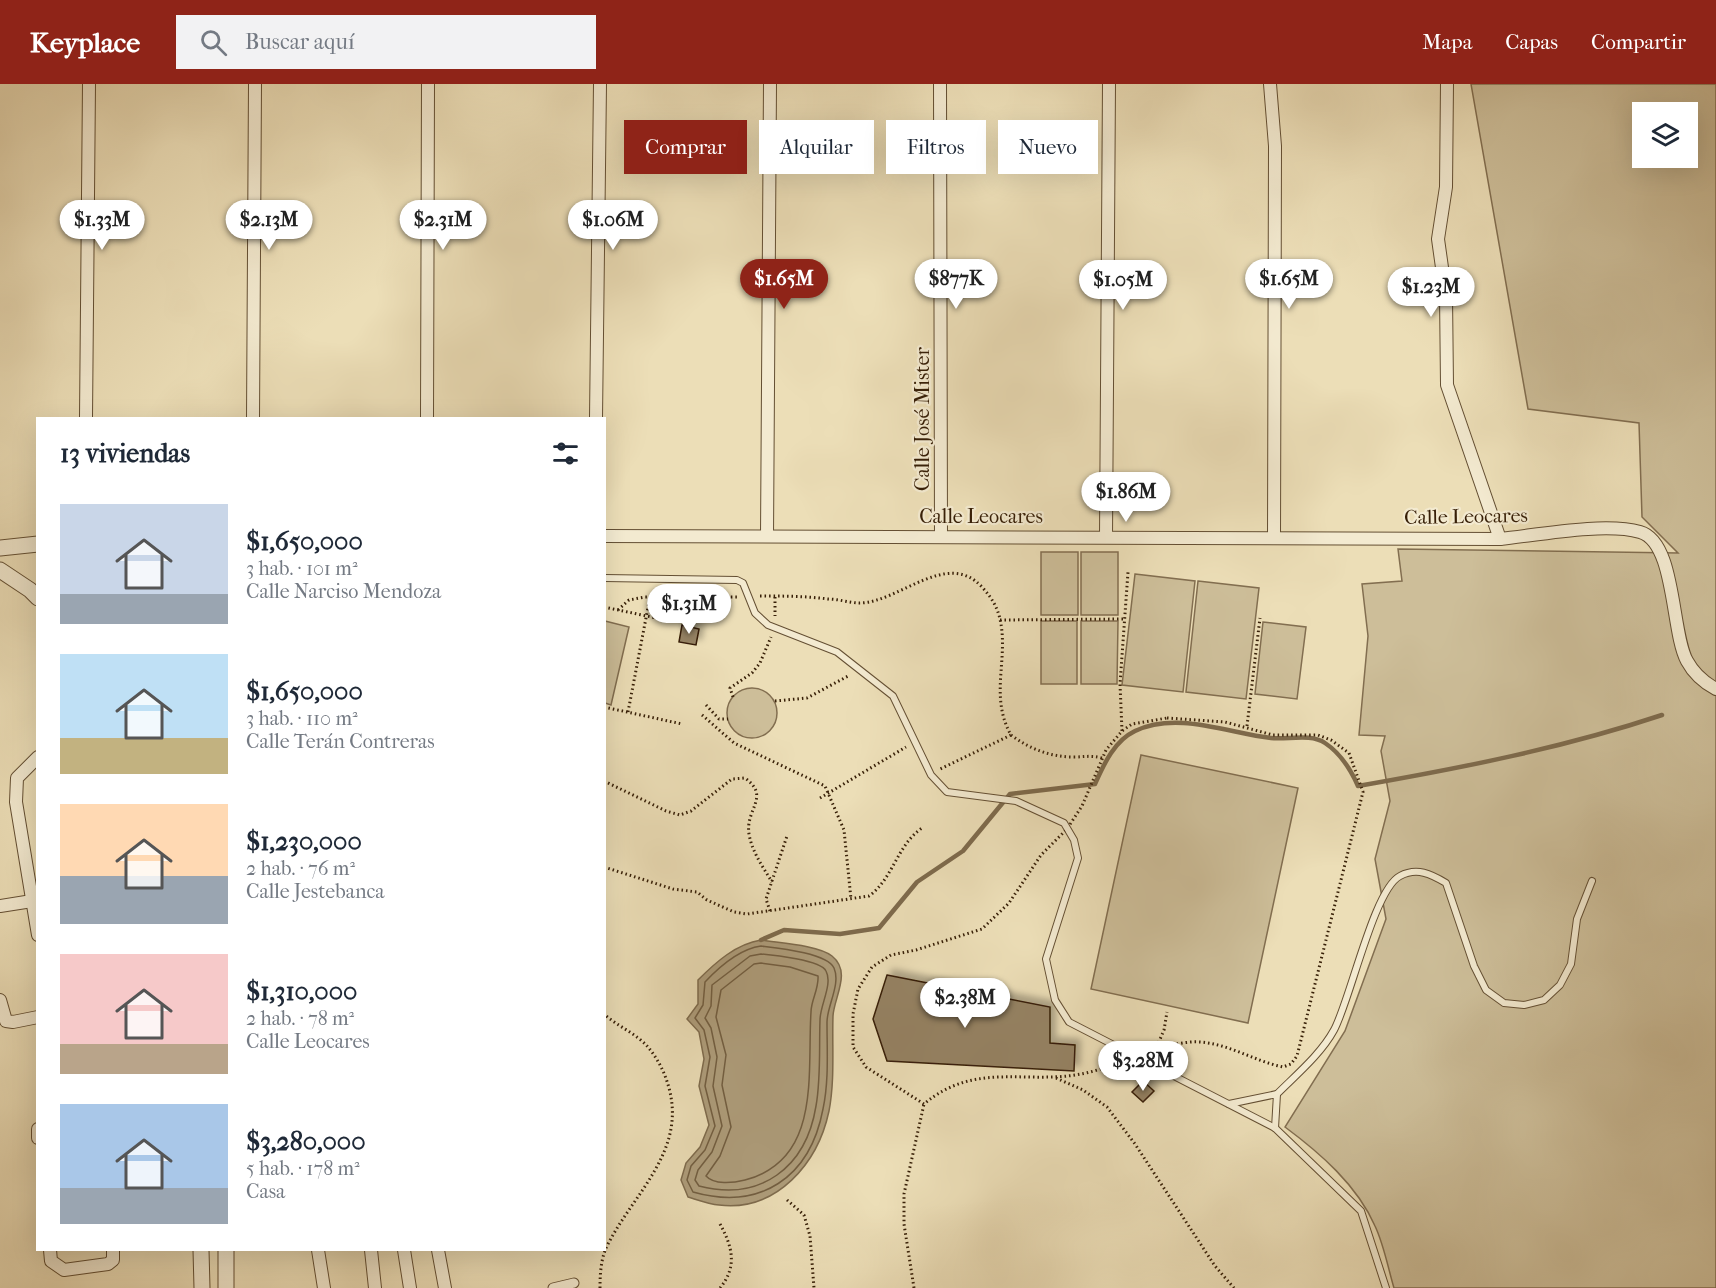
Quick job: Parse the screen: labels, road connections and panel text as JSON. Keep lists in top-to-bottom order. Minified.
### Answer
{"streets":{"street":["Calle José Mister","Calle Leocares"]},"crossings":[["Calle José Mister","Calle Leocares"]],"page":{"header":"Keyplace","search":"Buscar aquí","nav":["Mapa","Capas","Compartir"],"chip":["Comprar","Alquilar","Filtros","Nuevo"],"price":["$1.33M","$2.13M","$2.31M","$1.06M","$1.65M","$877K","$1.65M","$1.05M","$1.23M","$1.86M","$1.31M","$2.38M","$3.28M"],"heading":"13 viviendas","list":[{"name":"$1,650,000","note":"3 hab. · 101 m² · Calle Narciso Mendoza"},{"name":"$1,650,000","note":"3 hab. · 110 m² · Calle Terán Contreras"},{"name":"$1,230,000","note":"2 hab. · 76 m² · Calle Jestebanca"},{"name":"$1,310,000","note":"2 hab. · 78 m² · Calle Leocares"},{"name":"$3,280,000","note":"5 hab. · 178 m² · Casa"}]}}
